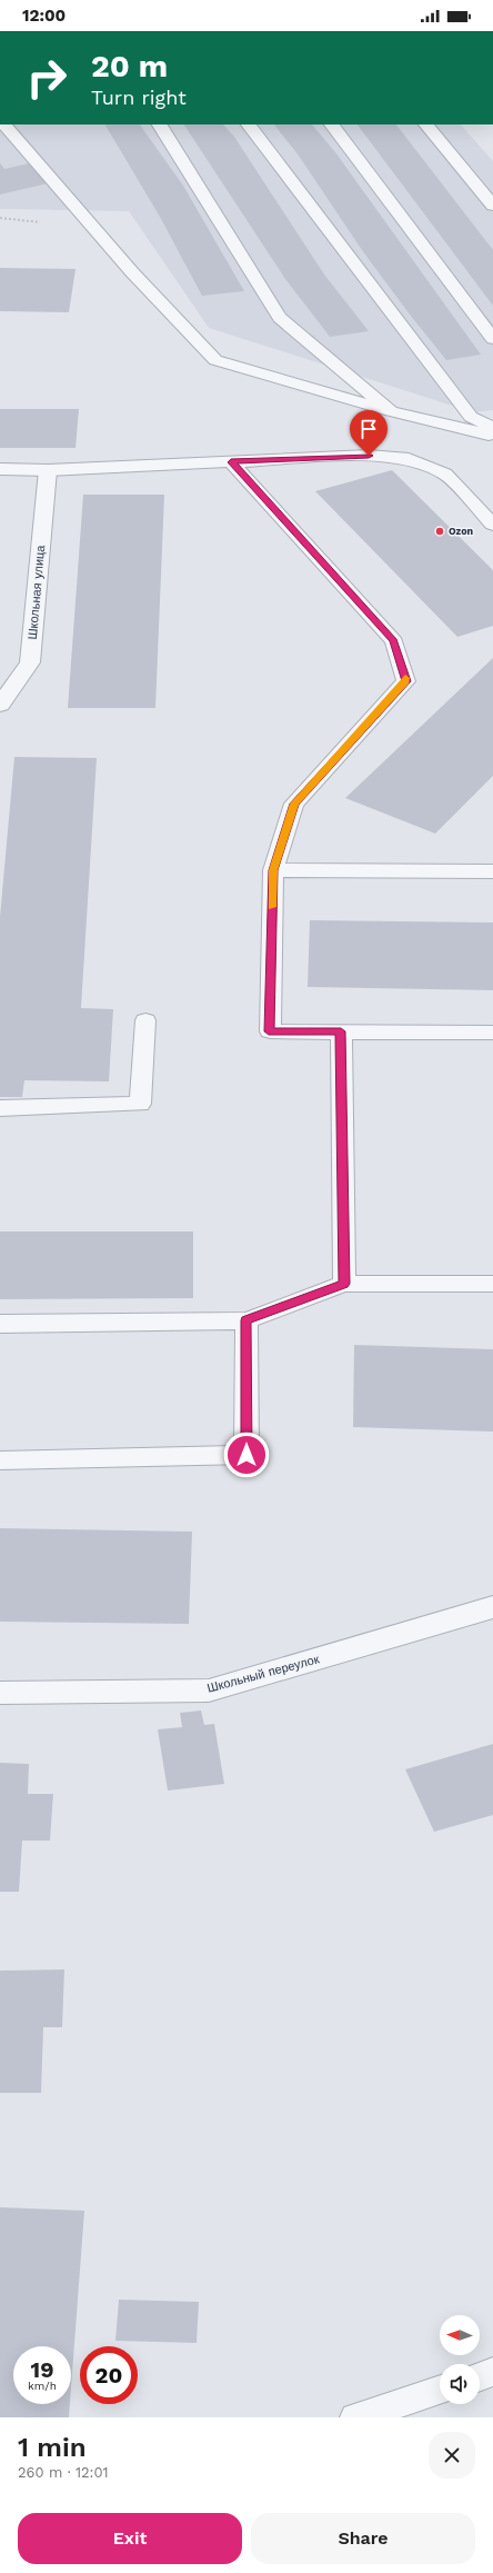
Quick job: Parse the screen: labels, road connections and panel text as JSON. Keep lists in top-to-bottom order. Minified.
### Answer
{"streets":{"street":["Школьная улица","Школьный переулок"]},"places":["Ozon"],"north":"left","page":{"status":"12:00","turn":["20 m","Turn right"],"speed":"19 km/h","limit":"20","heading":["1 min","260 m · 12:01"],"buttons":["Exit","Share"]}}
